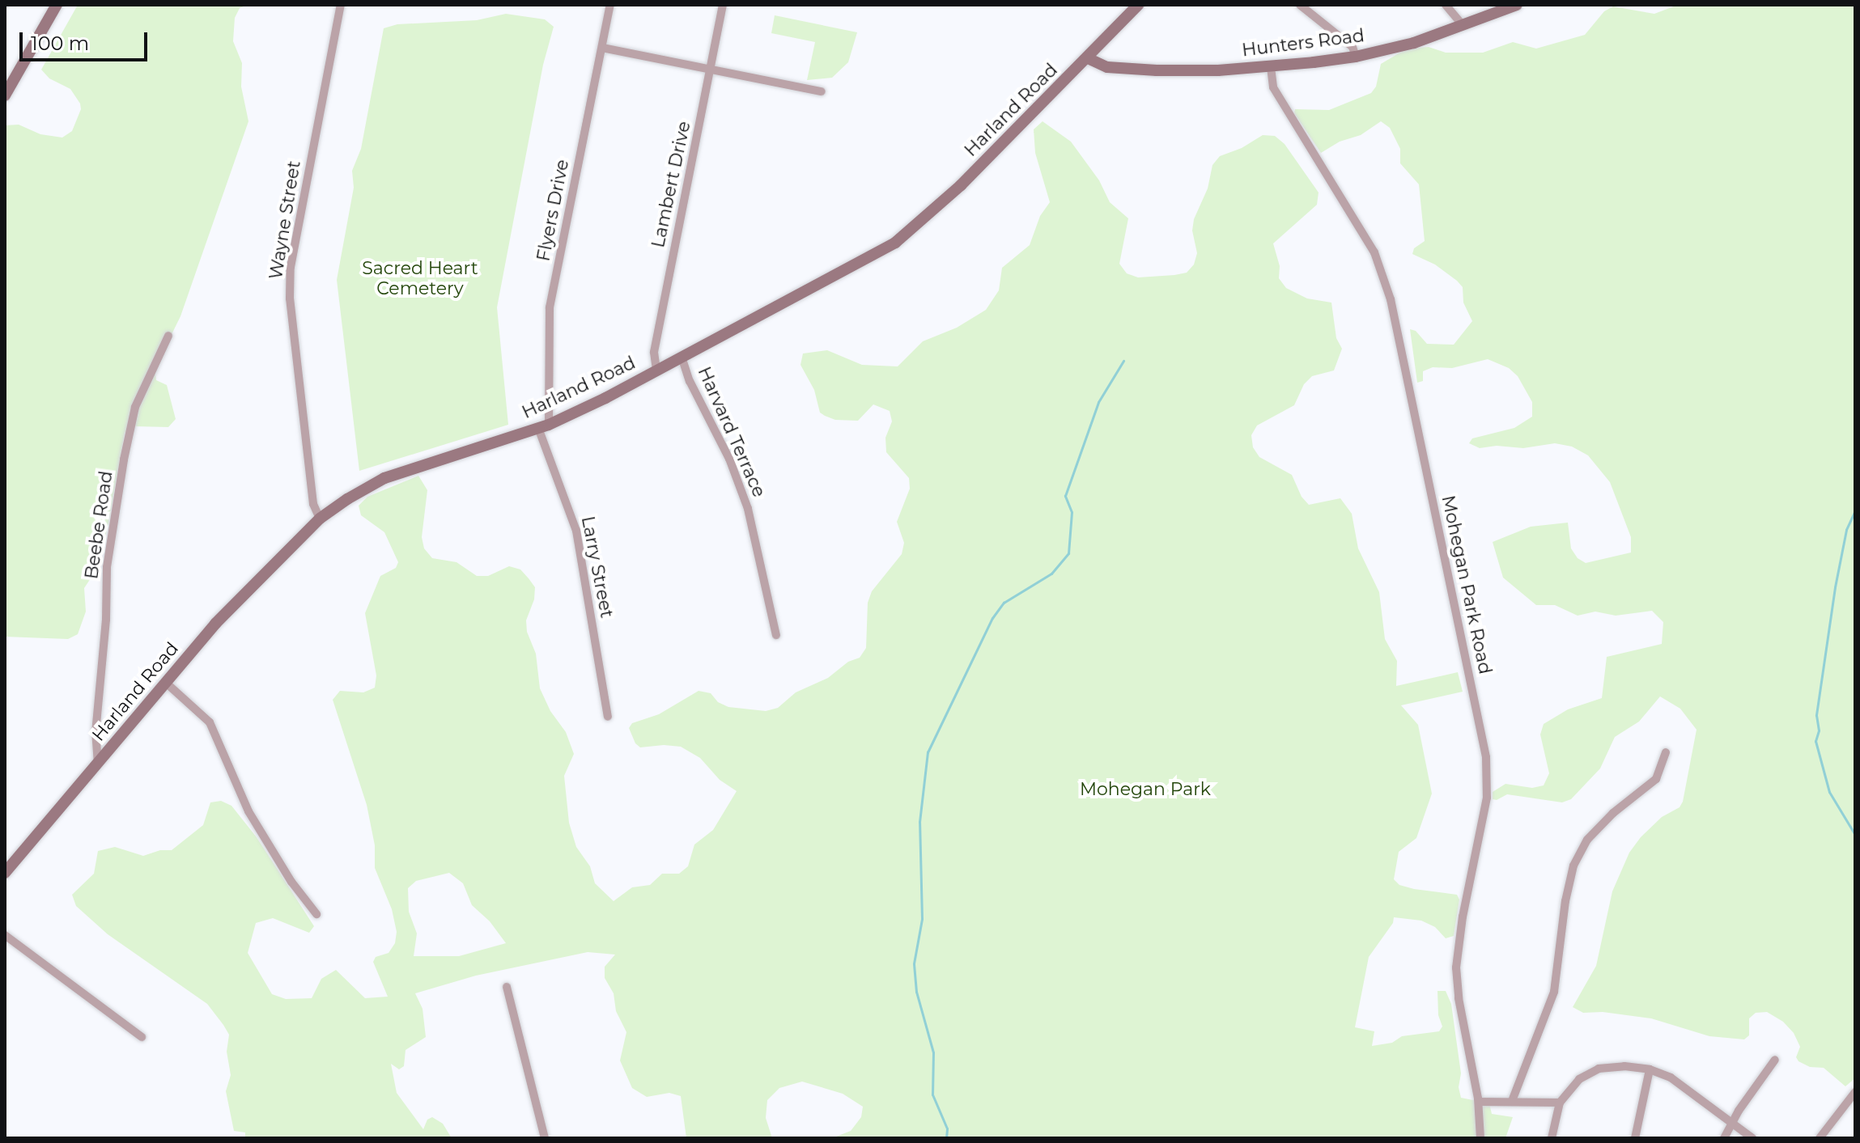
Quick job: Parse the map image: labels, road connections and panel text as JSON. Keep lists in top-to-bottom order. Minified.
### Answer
{"streets":{"main road":["Hunters Road","Harland Road"],"street":["Lambert Drive","Flyers Drive","Wayne Street","Harvard Terrace","Beebe Road","Larry Street","Mohegan Park Road"]},"crossings":[["Hunters Road","Harland Road"],["Hunters Road","Mohegan Park Road"],["Harland Road","Lambert Drive"],["Harland Road","Flyers Drive"],["Harland Road","Wayne Street"],["Harland Road","Harvard Terrace"],["Harland Road","Beebe Road"],["Harland Road","Larry Street"],["Flyers Drive","Larry Street"]],"parks":["Sacred Heart Cemetery","Mohegan Park"],"scale_bar":"100 m"}
